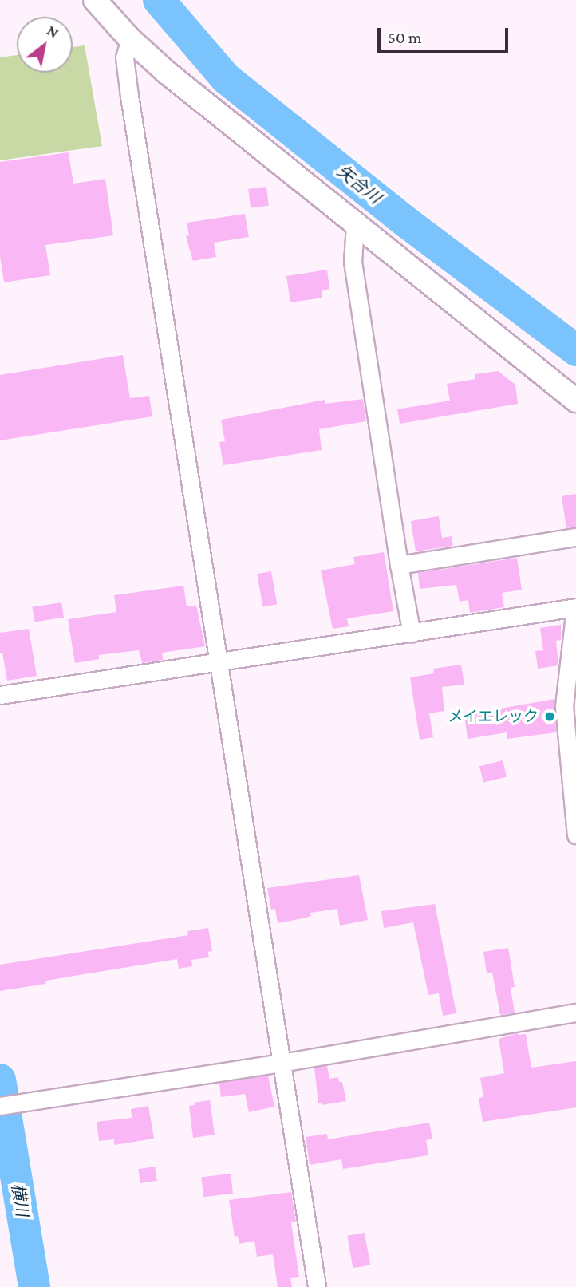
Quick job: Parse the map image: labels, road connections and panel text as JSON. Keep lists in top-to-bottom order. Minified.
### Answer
{"water":["矢合川","横川"],"places":["メイエレック"],"scale_bar":"50 m","north":"top right"}
